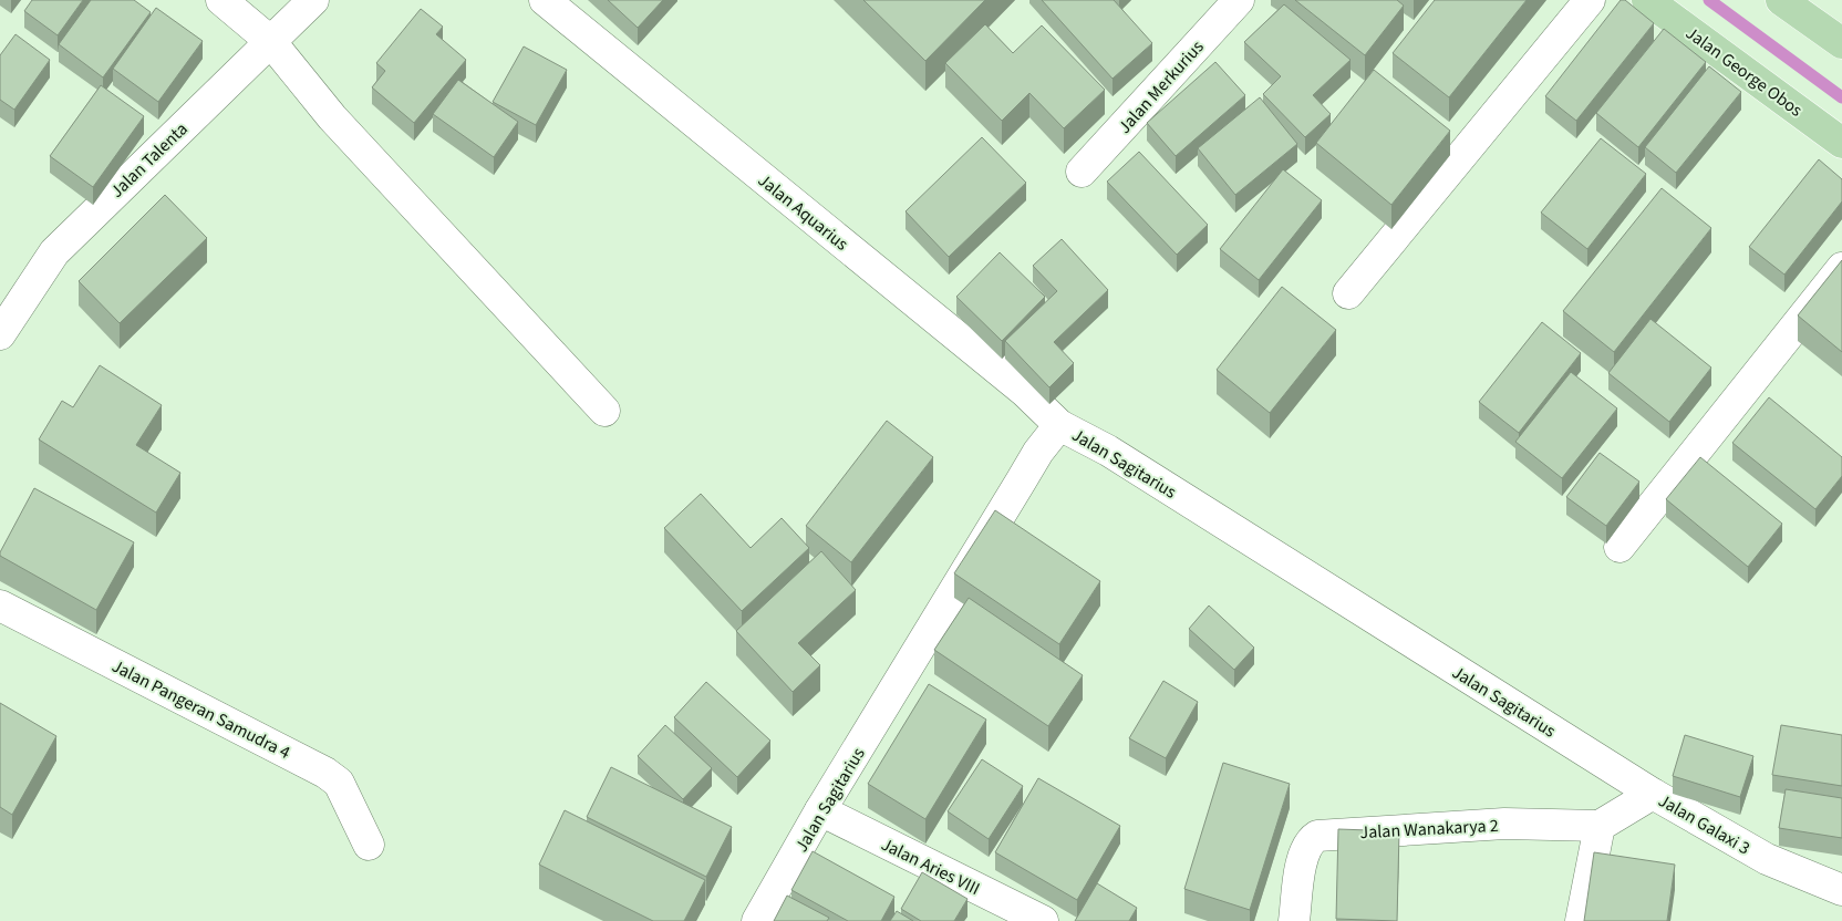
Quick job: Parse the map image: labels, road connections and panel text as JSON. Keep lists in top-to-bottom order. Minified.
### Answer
{"streets":{"main road":["Jalan George Obos"],"street":["Jalan Merkurius","Jalan Talenta","Jalan Aquarius","Jalan Sagitarius","Jalan Pangeran Samudra 4","Jalan Galaxi 3","Jalan Wanakarya 2","Jalan Aries VIII"]},"crossings":[["Jalan Aquarius","Jalan Sagitarius"],["Jalan Sagitarius","Jalan Galaxi 3"],["Jalan Sagitarius","Jalan Aries VIII"],["Jalan Galaxi 3","Jalan Wanakarya 2"]]}
